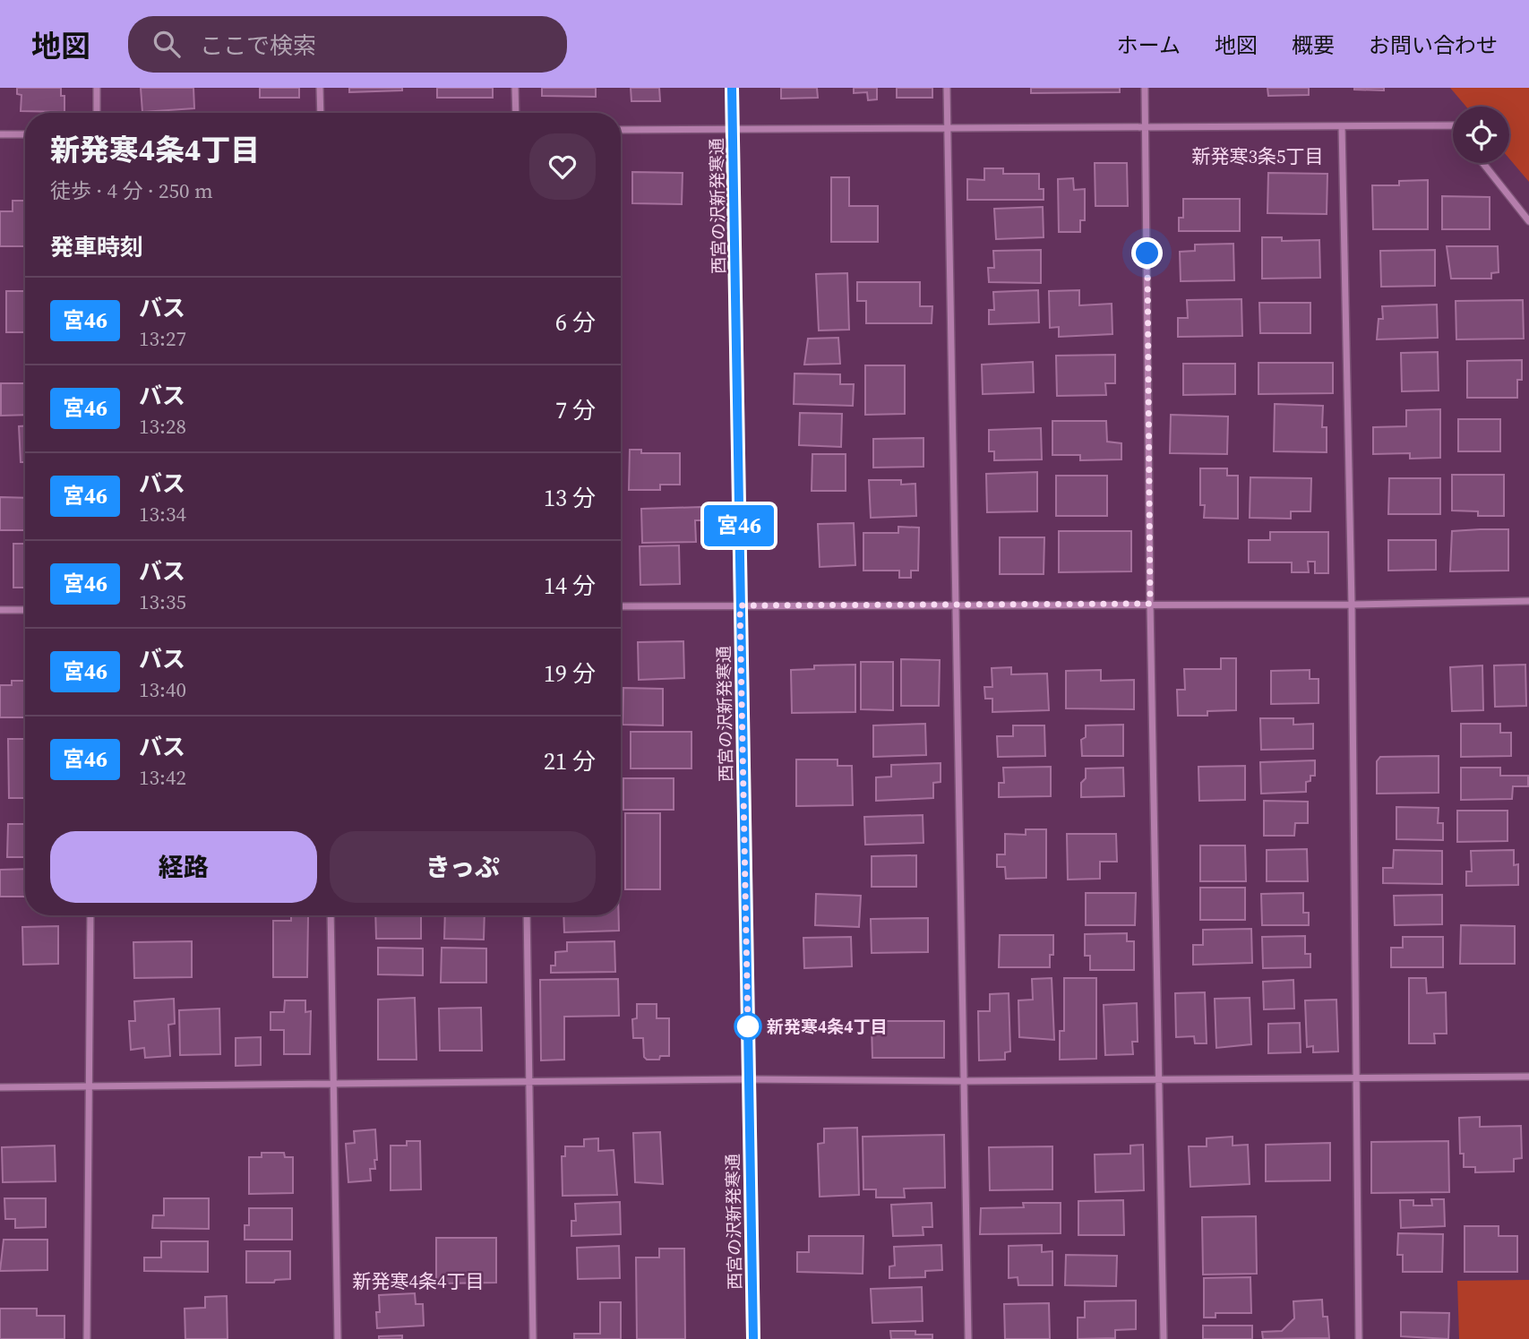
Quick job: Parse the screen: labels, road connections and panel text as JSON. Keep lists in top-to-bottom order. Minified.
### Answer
{"streets":{"street":["西宮の沢新発寒通"]},"districts":["新発寒3条5丁目","新発寒4条4丁目"],"places":["新発寒4条4丁目"],"lines":["bus line 宮46"],"page":{"header":"地図","search":"ここで検索","nav":["ホーム","地図","概要","お問い合わせ"],"on_map":"宮46","heading":[["新発寒4条4丁目","徒歩 · 4 分 · 250 m"],"発車時刻"],"list":[{"mark":"宮46","name":"バス","note":"13:27","value":"6 分"},{"mark":"宮46","name":"バス","note":"13:28","value":"7 分"},{"mark":"宮46","name":"バス","note":"13:34","value":"13 分"},{"mark":"宮46","name":"バス","note":"13:35","value":"14 分"},{"mark":"宮46","name":"バス","note":"13:40","value":"19 分"},{"mark":"宮46","name":"バス","note":"13:42","value":"21 分"}],"buttons":["経路","きっぷ"]}}
